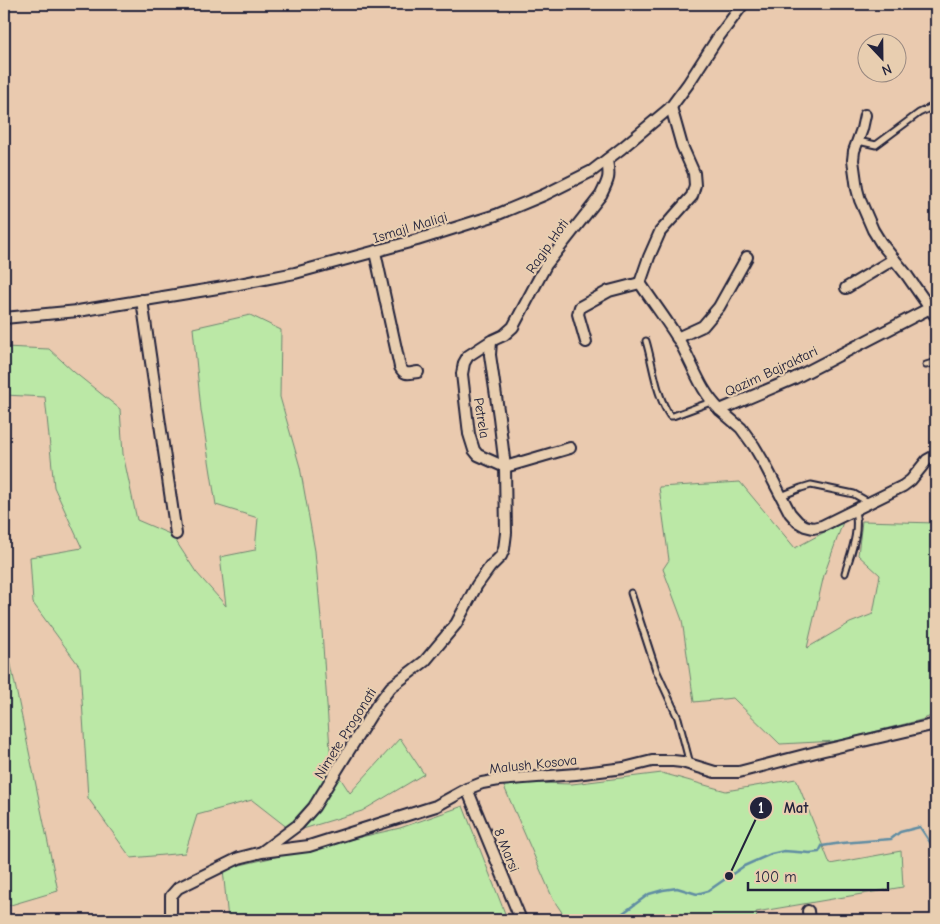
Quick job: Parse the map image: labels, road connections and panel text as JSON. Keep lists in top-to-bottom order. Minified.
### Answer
{"streets":{"street":["Ismajl Maliqi","Ragip Hoti","Qazim Bajraktari","Petrela","Nimete Progonati","Malush Kosova","8 Marsi"]},"crossings":[["Ismajl Maliqi","Ragip Hoti"],["Ragip Hoti","Petrela"],["Ragip Hoti","Nimete Progonati"],["Petrela","Nimete Progonati"],["Nimete Progonati","Malush Kosova"],["Malush Kosova","8 Marsi"]],"places":["Mat"],"scale_bar":"100 m","north":"bottom"}
